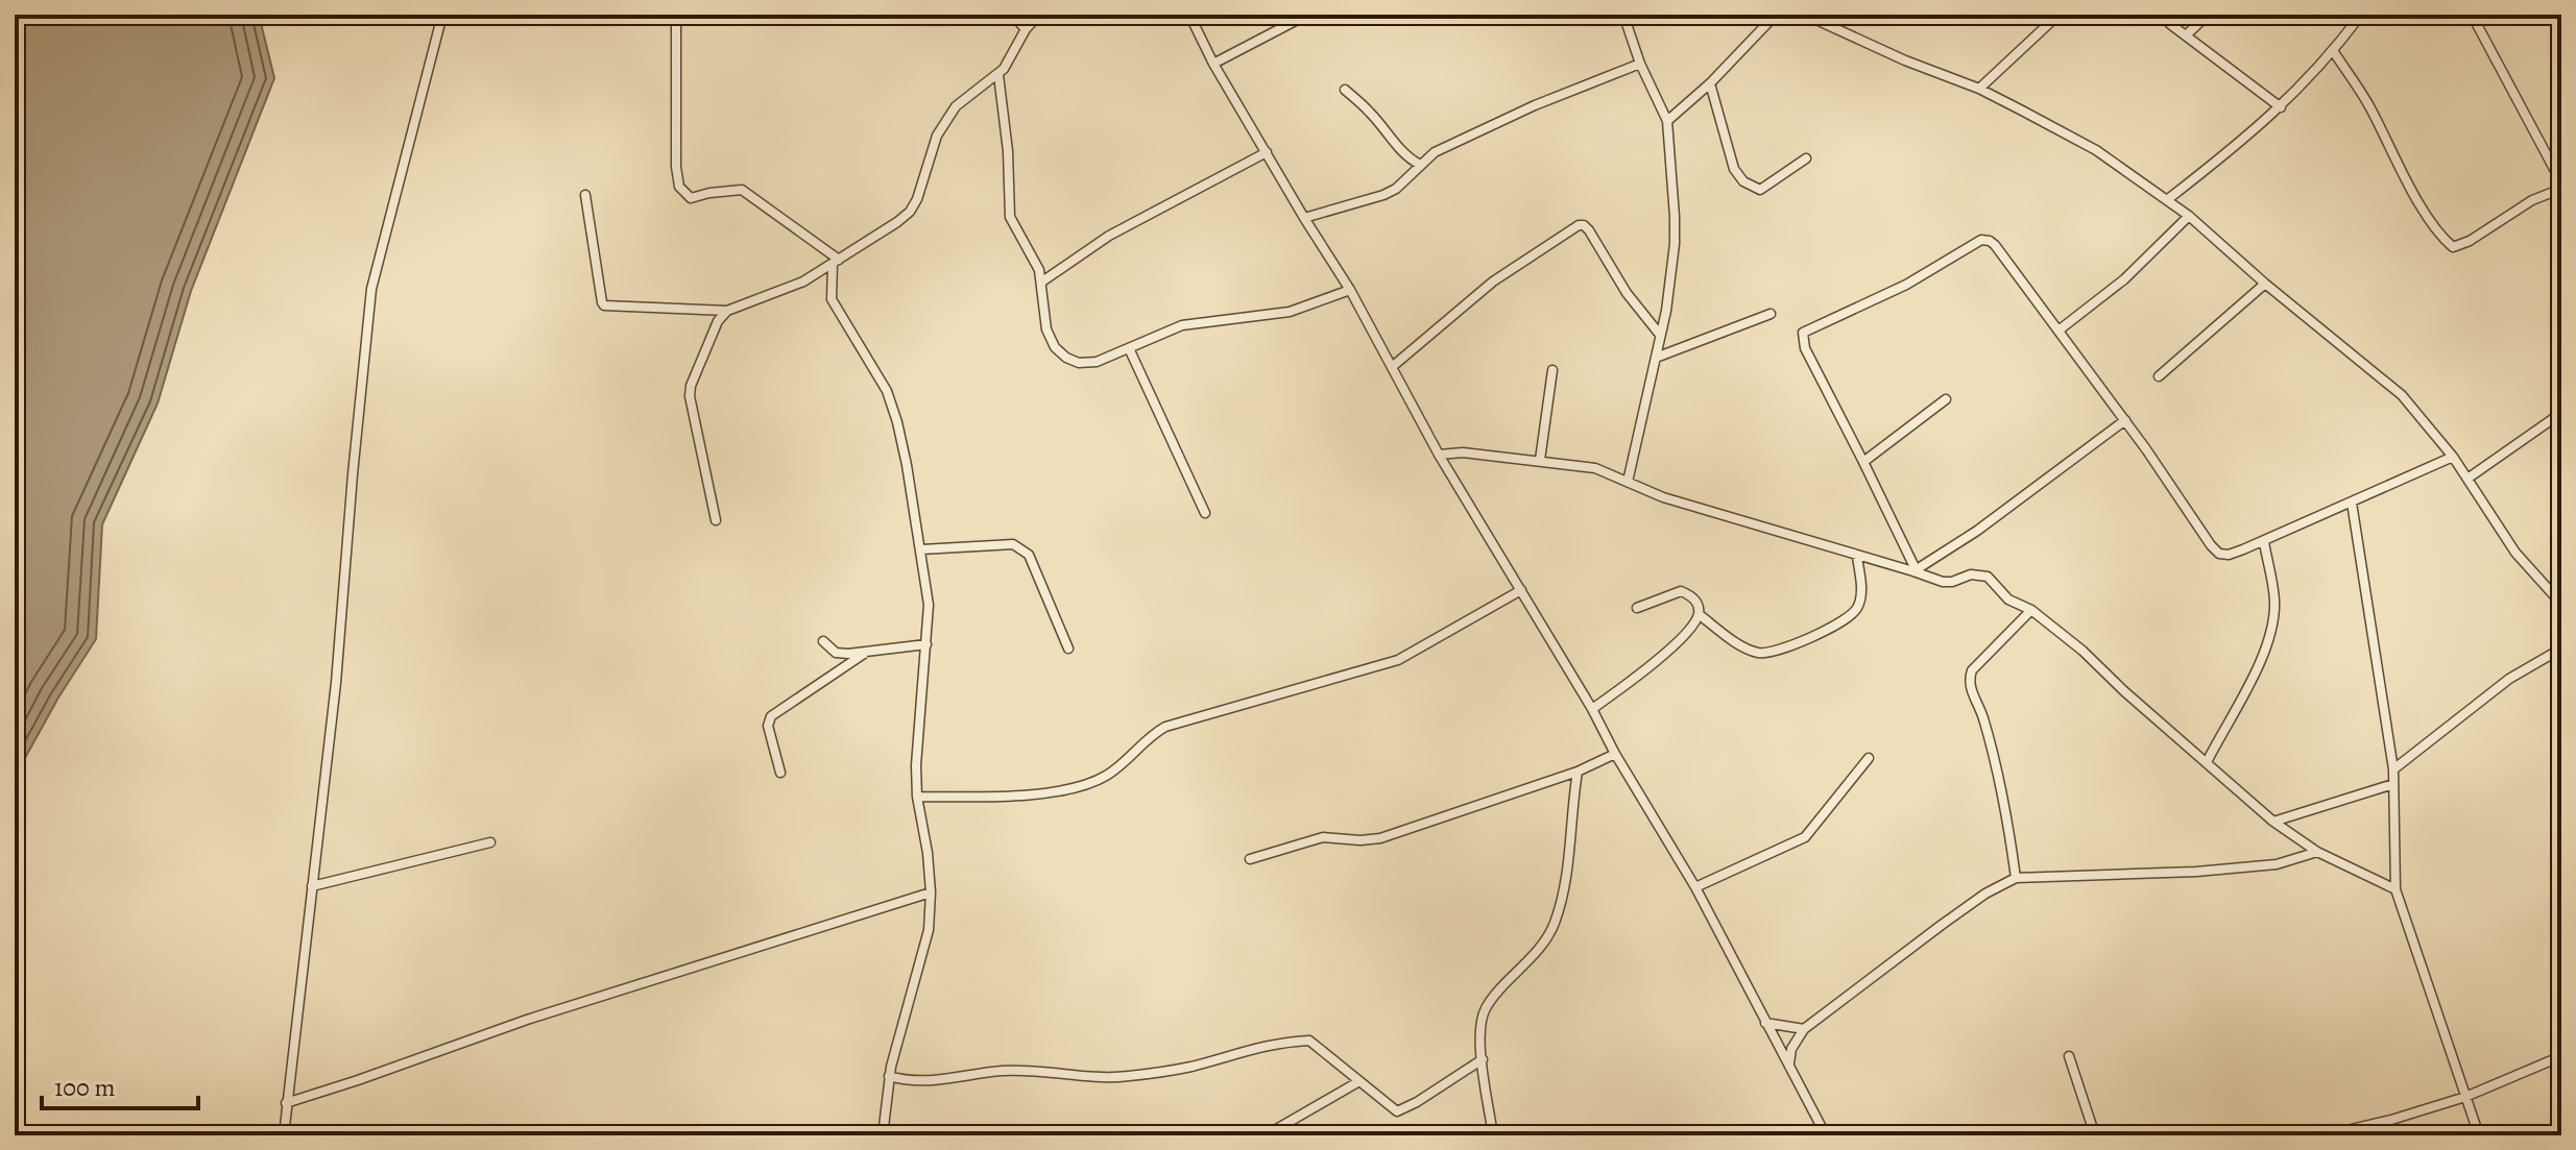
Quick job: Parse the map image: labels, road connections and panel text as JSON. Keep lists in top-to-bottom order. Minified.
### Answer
{"scale_bar":"100 m"}
